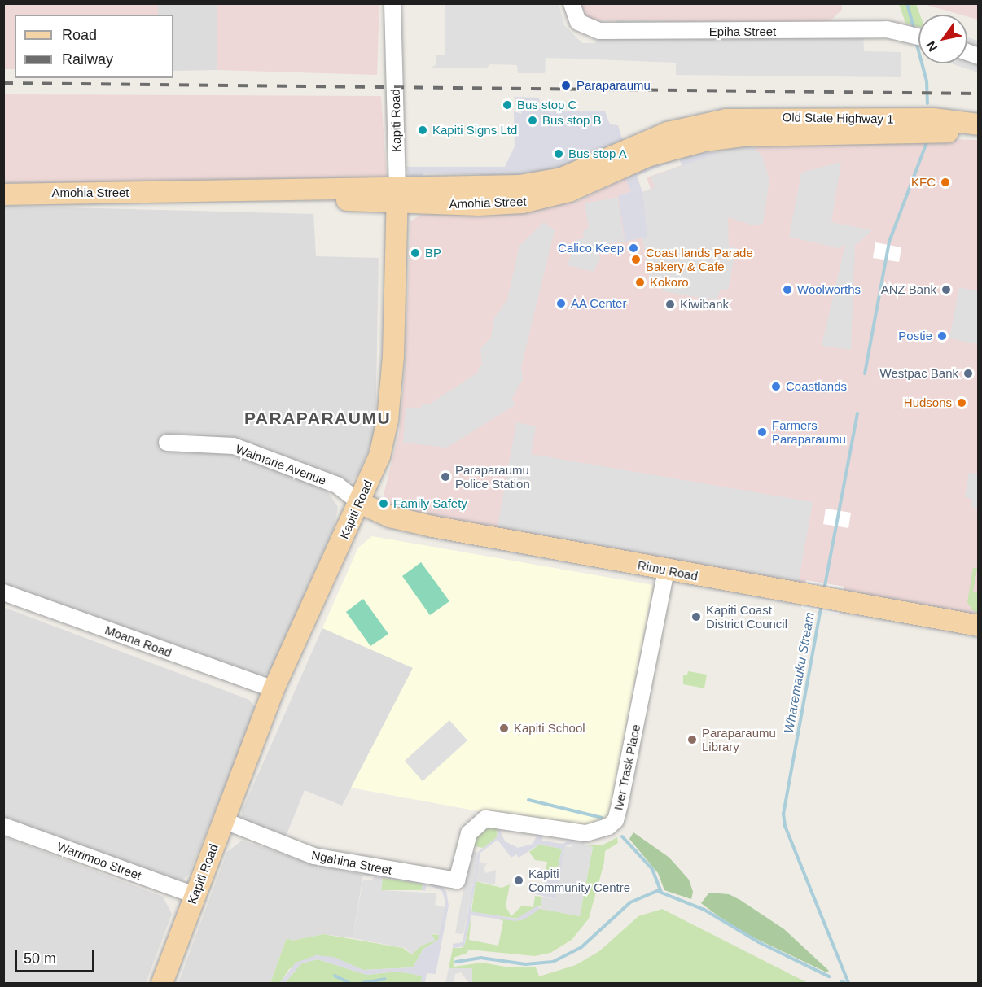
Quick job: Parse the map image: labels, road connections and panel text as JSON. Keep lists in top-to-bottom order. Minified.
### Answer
{"streets":{"main road":["Old State Highway 1","Kapiti Road","Amohia Street","Rimu Road"],"street":["Epiha Street","Waimarie Avenue","Moana Road","Iver Trask Place","Warrimoo Street","Ngahina Street"]},"crossings":[["Old State Highway 1","Amohia Street"],["Kapiti Road","Amohia Street"],["Kapiti Road","Waimarie Avenue"],["Kapiti Road","Rimu Road"],["Kapiti Road","Moana Road"],["Kapiti Road","Warrimoo Street"],["Kapiti Road","Ngahina Street"],["Waimarie Avenue","Rimu Road"],["Rimu Road","Iver Trask Place"],["Iver Trask Place","Ngahina Street"]],"districts":["PARAPARAUMU"],"water":["Wharemauku Stream"],"places":["Paraparaumu","Bus stop C","Bus stop B","Kapiti Signs Ltd","Bus stop A","KFC","Calico Keep","BP","Coast lands Parade Bakery & Cafe","Kokoro","Woolworths","ANZ Bank","AA Center","Kiwibank","Postie","Westpac Bank","Coastlands","Hudsons","Farmers Paraparaumu","Paraparaumu Police Station","Family Safety","Kapiti Coast District Council","Kapiti School","Paraparaumu Library","Kapiti Community Centre"],"legend":["Road","Railway"],"scale_bar":"50 m","north":"bottom left"}
